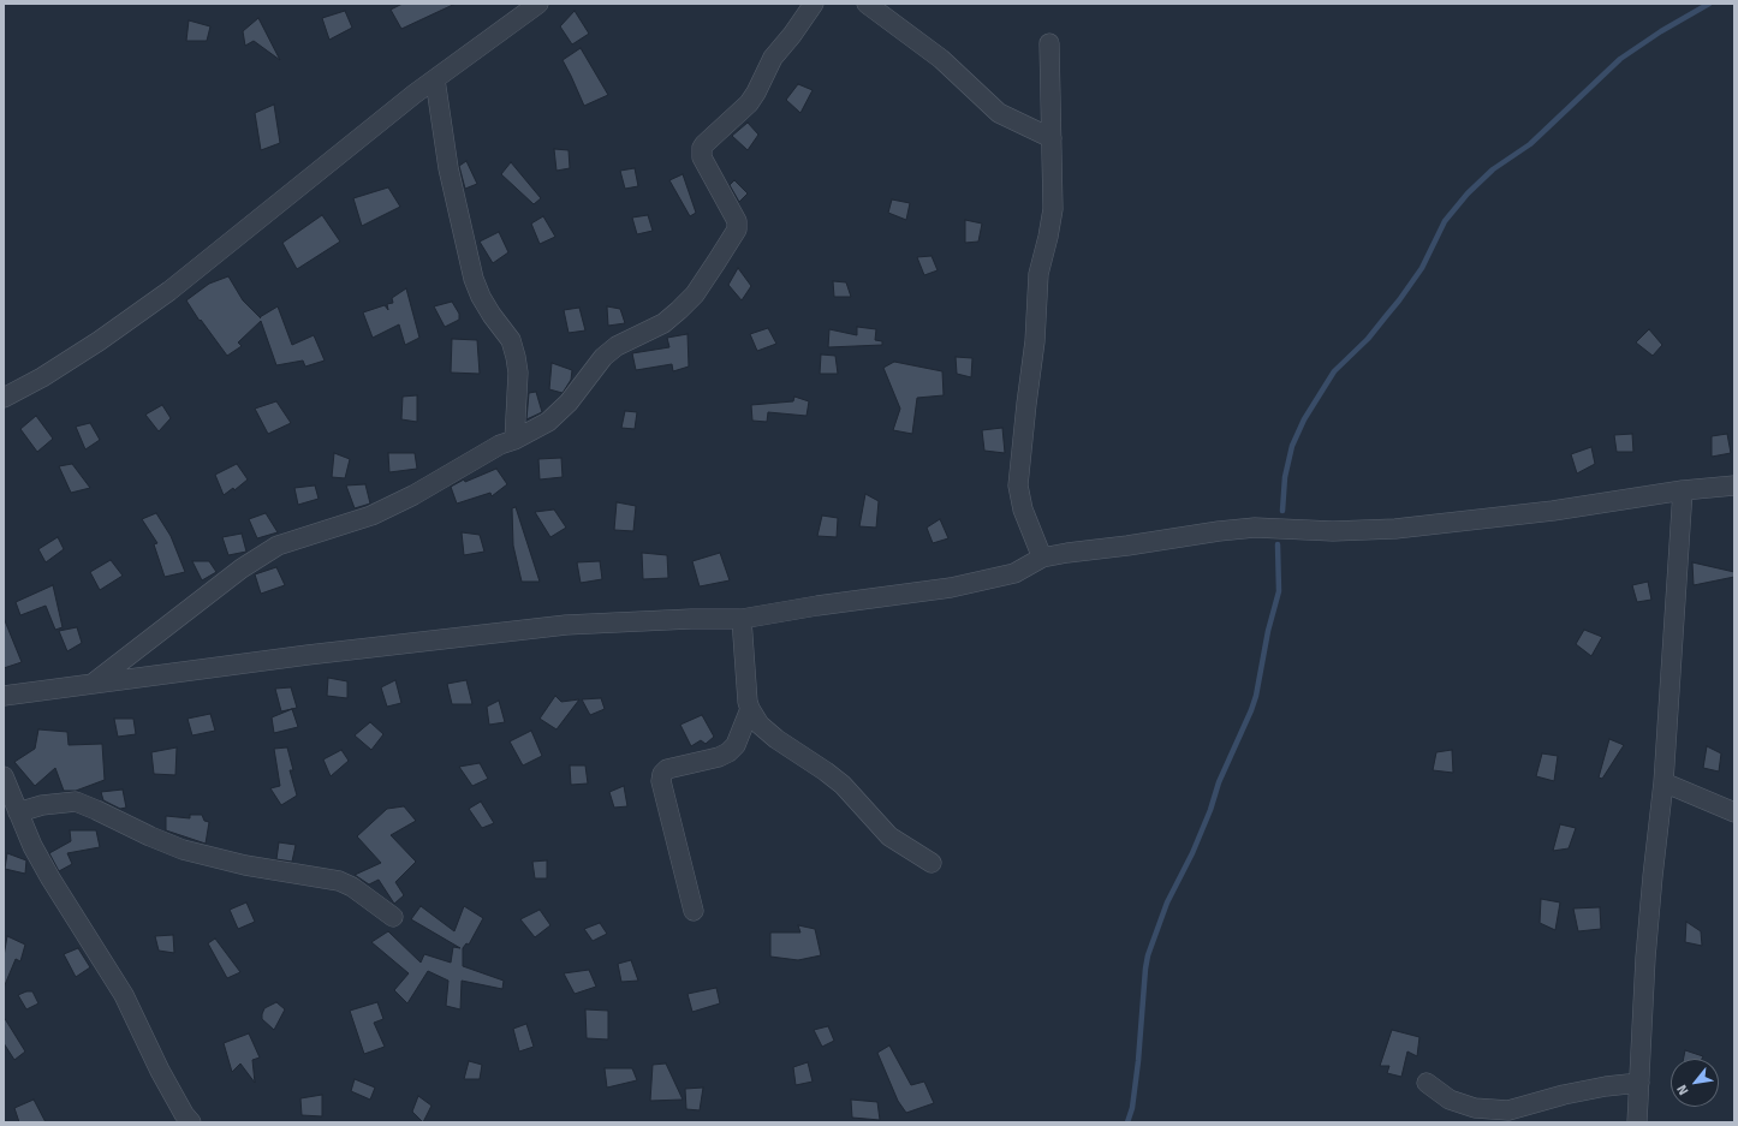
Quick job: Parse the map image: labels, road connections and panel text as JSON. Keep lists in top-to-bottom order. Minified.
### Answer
{"north":"bottom left"}
